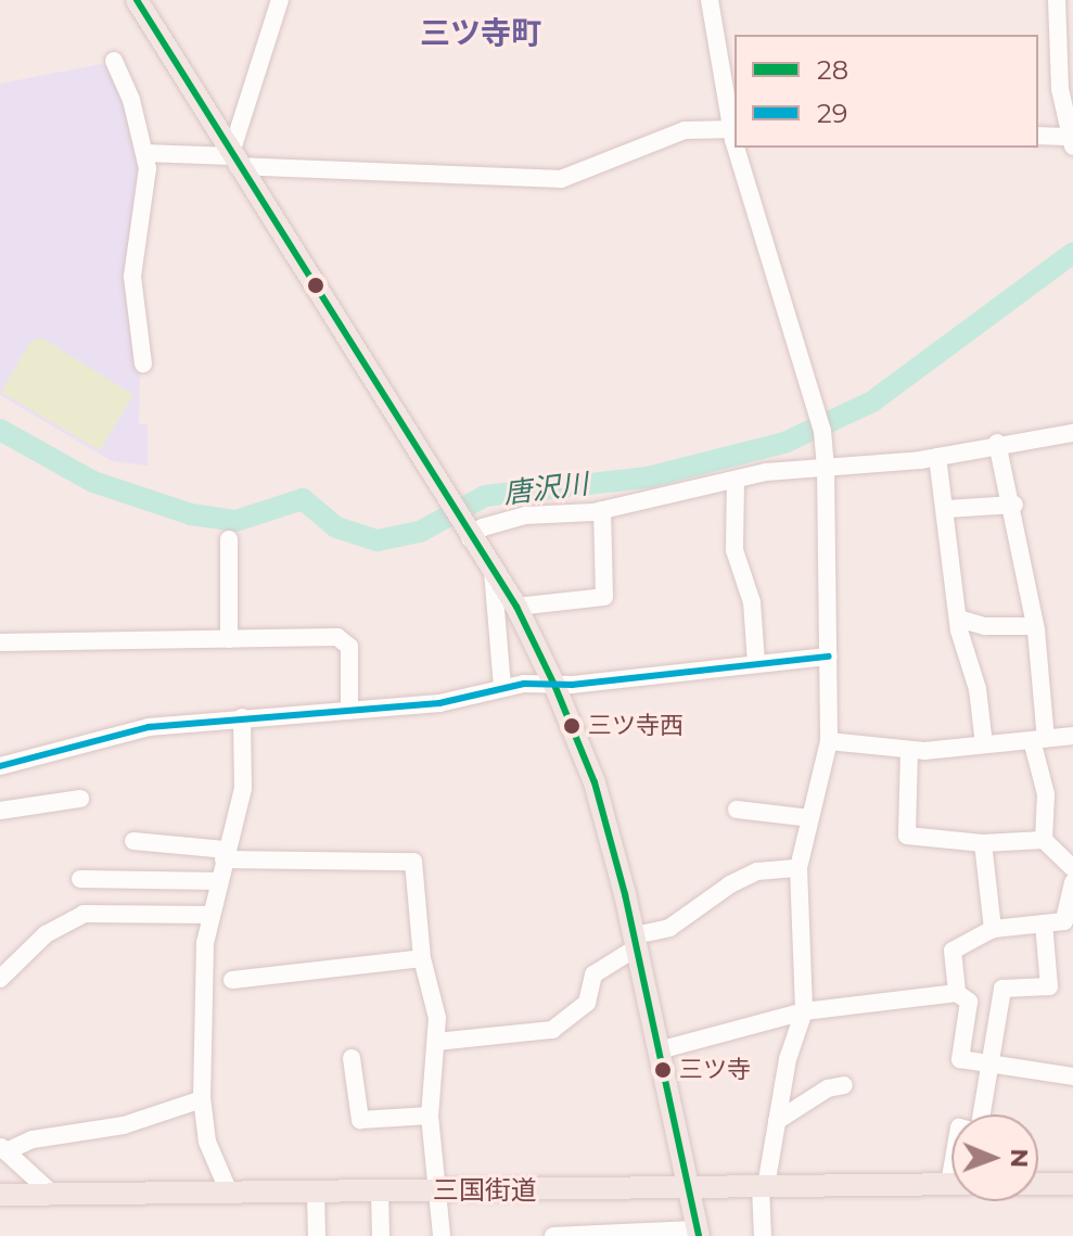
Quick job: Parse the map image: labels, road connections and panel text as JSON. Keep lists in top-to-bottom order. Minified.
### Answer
{"streets":{"main road":["三国街道"]},"districts":["三ツ寺町"],"water":["唐沢川"],"places":["三ツ寺西","三ツ寺"],"lines":["transit line 28","transit line 29"],"legend":["28","29"],"north":"right"}
